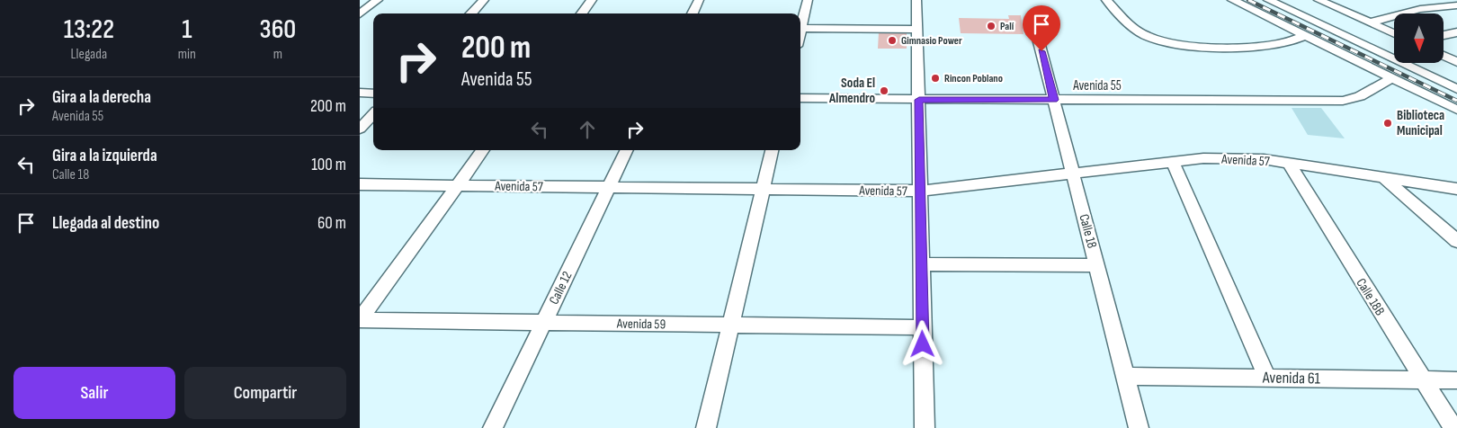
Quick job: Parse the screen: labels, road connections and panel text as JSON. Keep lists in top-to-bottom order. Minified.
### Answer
{"streets":{"street":["Avenida 55","Avenida 57","Calle 18","Calle 12","Calle 18B","Avenida 59","Avenida 61"]},"crossings":[["Avenida 55","Calle 18"],["Avenida 57","Calle 18"],["Avenida 57","Calle 12"],["Avenida 57","Calle 18B"],["Calle 18","Avenida 61"],["Calle 12","Avenida 59"],["Calle 18B","Avenida 61"]],"places":["Palí","Gimnasio Power","Rincon Poblano","Soda El Almendro","Biblioteca Municipal"],"north":"bottom","page":{"eta":["13:22","Llegada","1","min","360","m"],"turn":["200 m","Avenida 55"],"list":[{"name":"Gira a la derecha","note":"Avenida 55","value":"200 m"},{"name":"Gira a la izquierda","note":"Calle 18","value":"100 m"},{"name":"Llegada al destino","value":"60 m"}],"buttons":["Salir","Compartir"]}}
